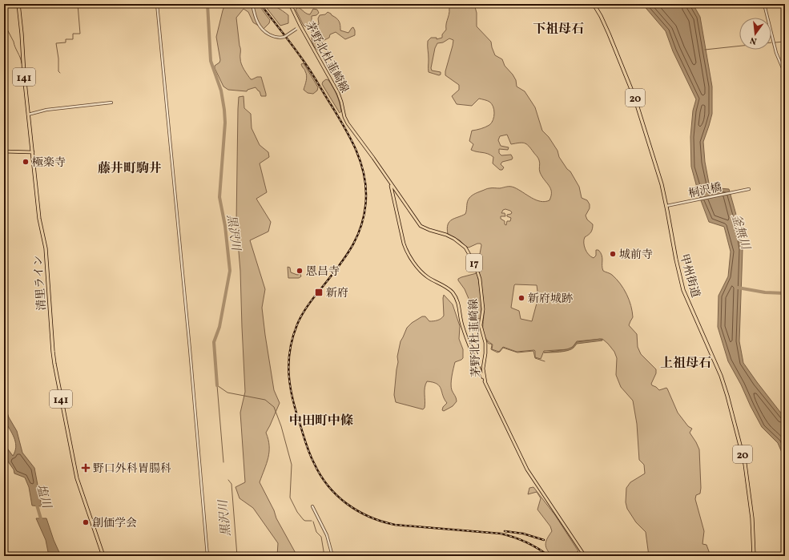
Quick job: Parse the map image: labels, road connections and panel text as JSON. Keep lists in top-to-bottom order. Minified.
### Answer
{"streets":{"highway":["141","20","甲州街道","清里ライン"],"main road":["茅野北杜韮崎線","17"],"street":["桐沢橋"]},"crossings":[["桐沢橋","甲州街道"]],"districts":["下祖母石","藤井町駒井","上祖母石","中田町中條"],"water":["釜無川","黒沢川","塩川"],"places":{"other":["極楽寺","城前寺","恩昌寺","新府城跡","創価学会"],"transit":["新府"],"health":["野口外科胃腸科"]},"north":"bottom"}
